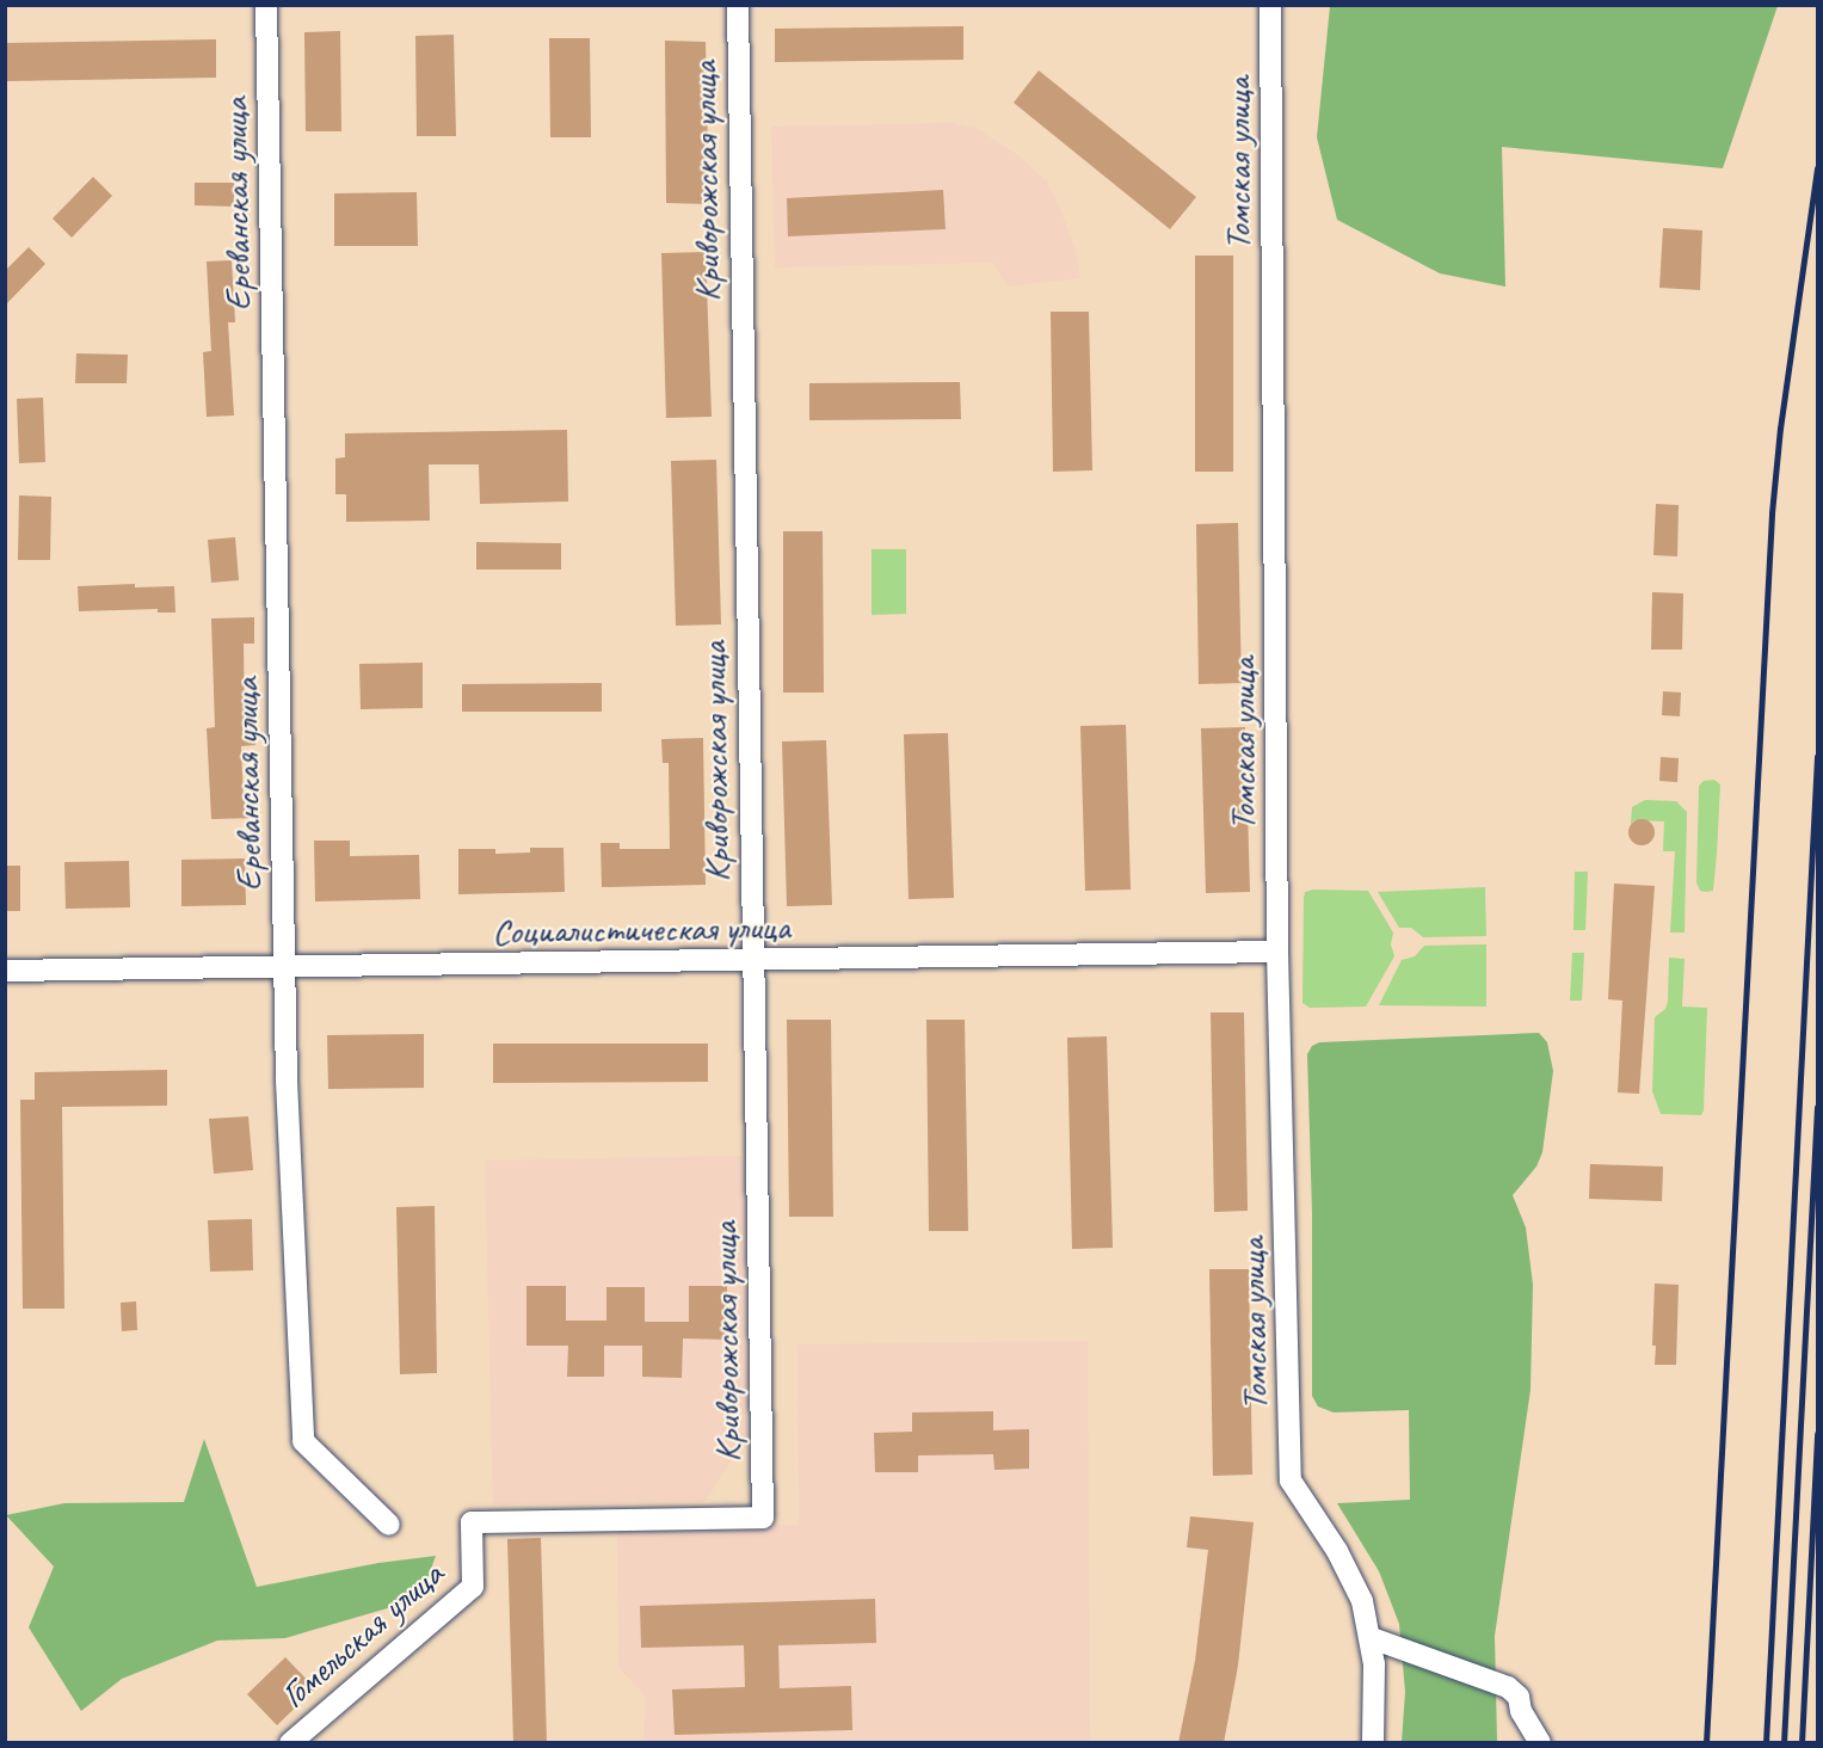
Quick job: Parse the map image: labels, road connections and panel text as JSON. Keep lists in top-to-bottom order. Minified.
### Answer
{"streets":{"street":["Томская улица","Криворожская улица","Ереванская улица","Социалистическая улица","Гомельская улица"]},"crossings":[["Томская улица","Социалистическая улица"],["Криворожская улица","Социалистическая улица"],["Криворожская улица","Гомельская улица"],["Ереванская улица","Социалистическая улица"]]}
